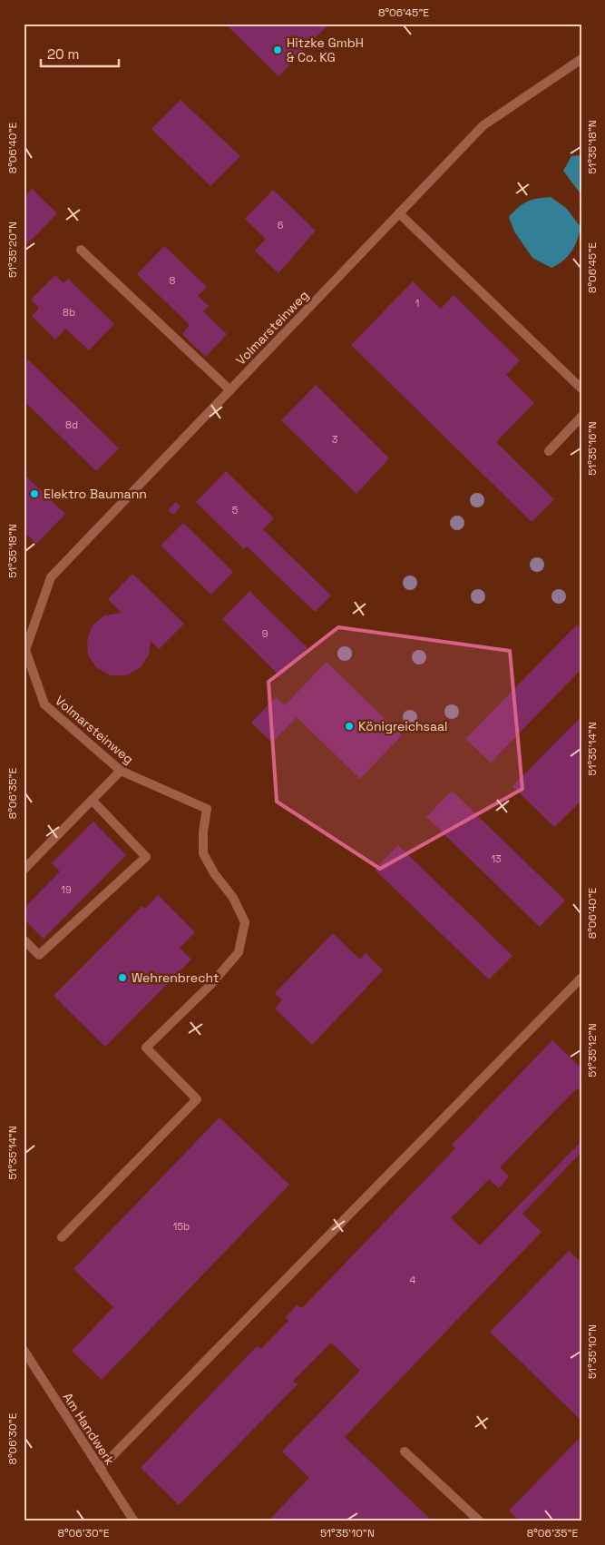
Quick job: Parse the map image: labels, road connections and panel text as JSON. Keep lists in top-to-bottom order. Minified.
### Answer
{"streets":{"street":["Volmarsteinweg","Am Handwerk"]},"places":["Hitzke GmbH & Co. KG","Elektro Baumann","Königreichsaal","Wehrenbrecht"],"house_numbers":["6","8","1","8b","8d","3","5","9","13","19","15b","4"],"scale_bar":"20 m","coordinates":["8°06'45\"E","51°35'18\"N","8°06'40\"E","51°35'20\"N","51°35'16\"N","51°35'14\"N","8°06'35\"E","51°35'12\"N","51°35'10\"N","8°06'30\"E"]}
